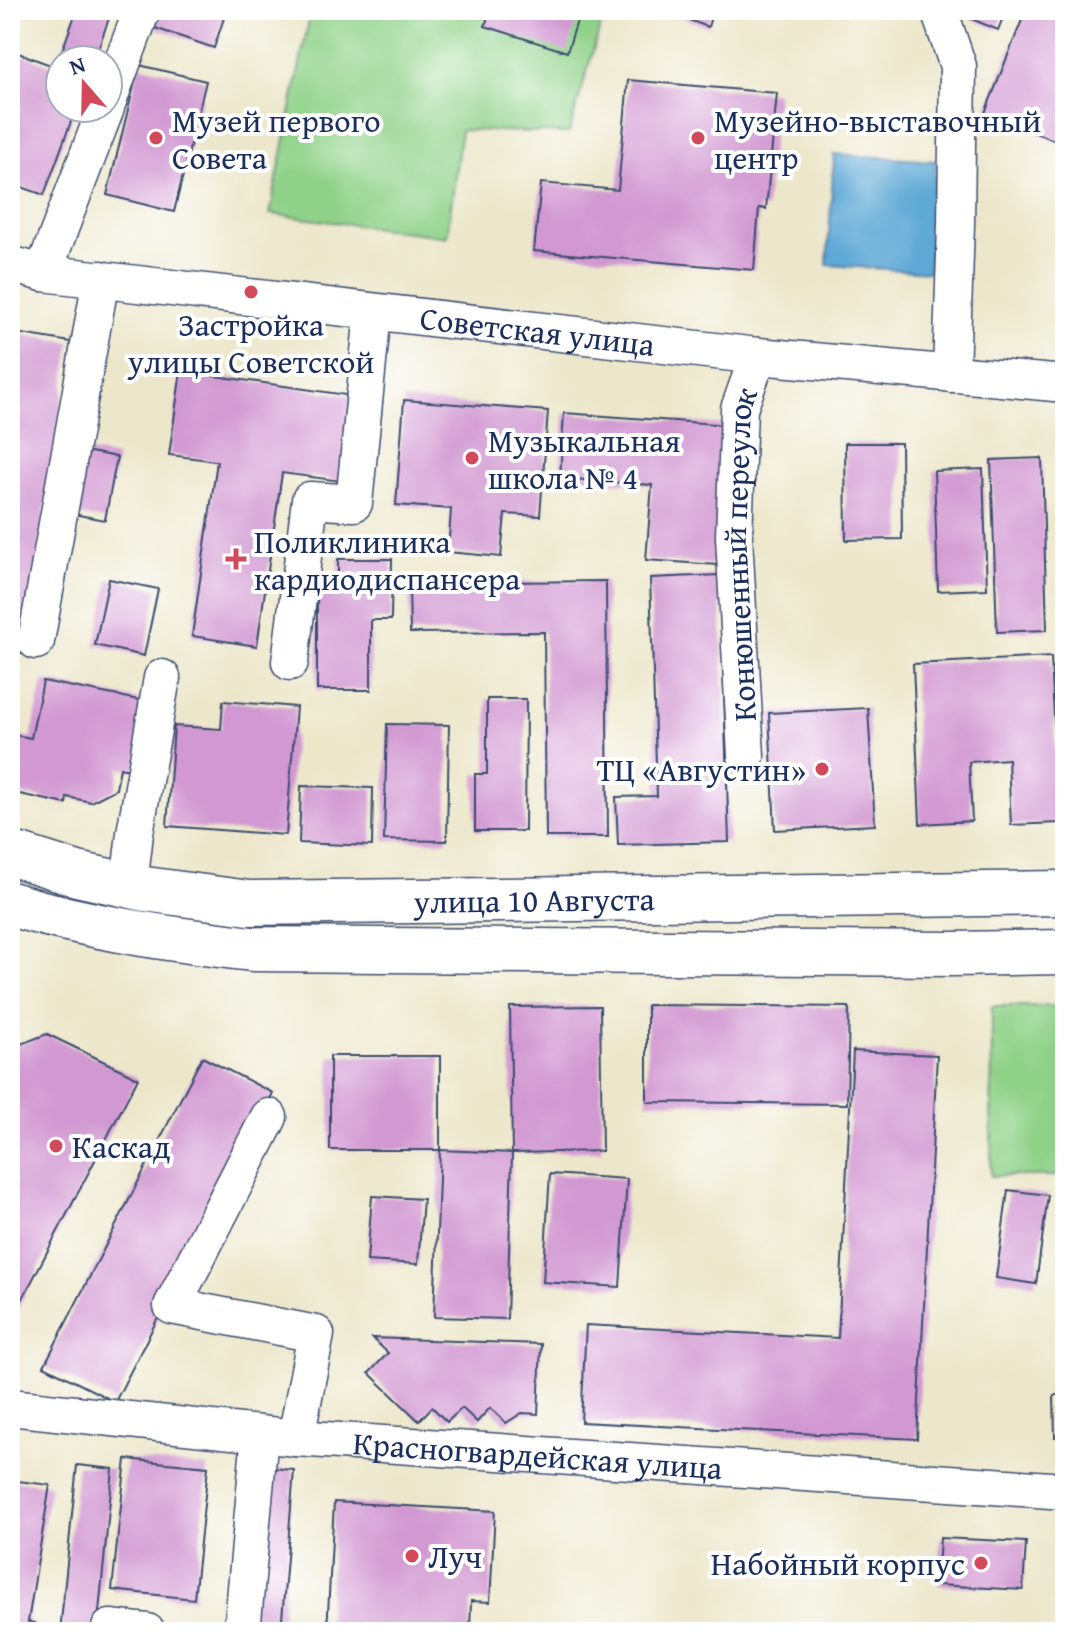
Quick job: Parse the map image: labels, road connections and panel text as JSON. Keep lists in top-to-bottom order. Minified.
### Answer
{"streets":{"highway":["улица 10 Августа"],"street":["Советская улица","Конюшенный переулок","Красногвардейская улица"]},"crossings":[["Советская улица","Конюшенный переулок"]],"places":{"other":["Музей первого Совета","Музейно-выставочный центр","Застройка улицы Советской","Музыкальная школа № 4","ТЦ «Августин»","Каскад","Луч","Набойный корпус"],"health":["Поликлиника кардиодиспансера"]},"north":"top"}
